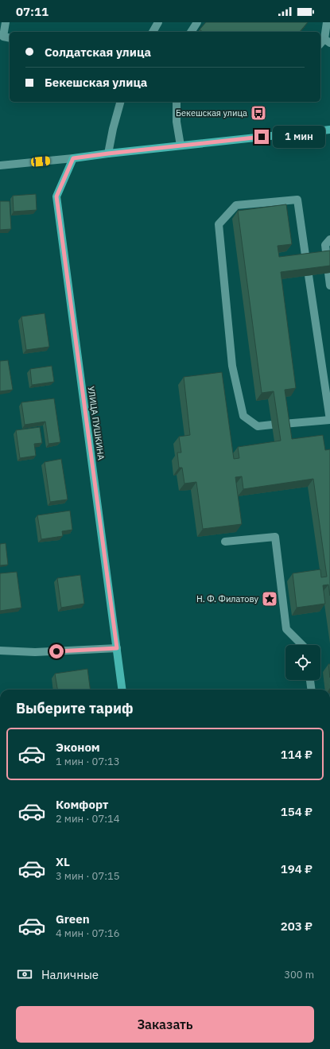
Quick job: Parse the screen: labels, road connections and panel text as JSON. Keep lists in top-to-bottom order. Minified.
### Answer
{"streets":{"main road":["УЛИЦА ПУШКИНА"]},"places":{"bus stop":["Бекешская улица"],"place":["Н. Ф. Филатову"]},"page":{"status":"07:11","banner":["Солдатская улица","Бекешская улица"],"bubble":"1 мин","heading":"Выберите тариф","list":[{"name":"Эконом","note":"1 мин · 07:13","value":"114 ₽"},{"name":"Комфорт","note":"2 мин · 07:14","value":"154 ₽"},{"name":"XL","note":"3 мин · 07:15","value":"194 ₽"},{"name":"Green","note":"4 мин · 07:16","value":"203 ₽"}],"pay":["Наличные","300 m"],"buttons":"Заказать"}}
